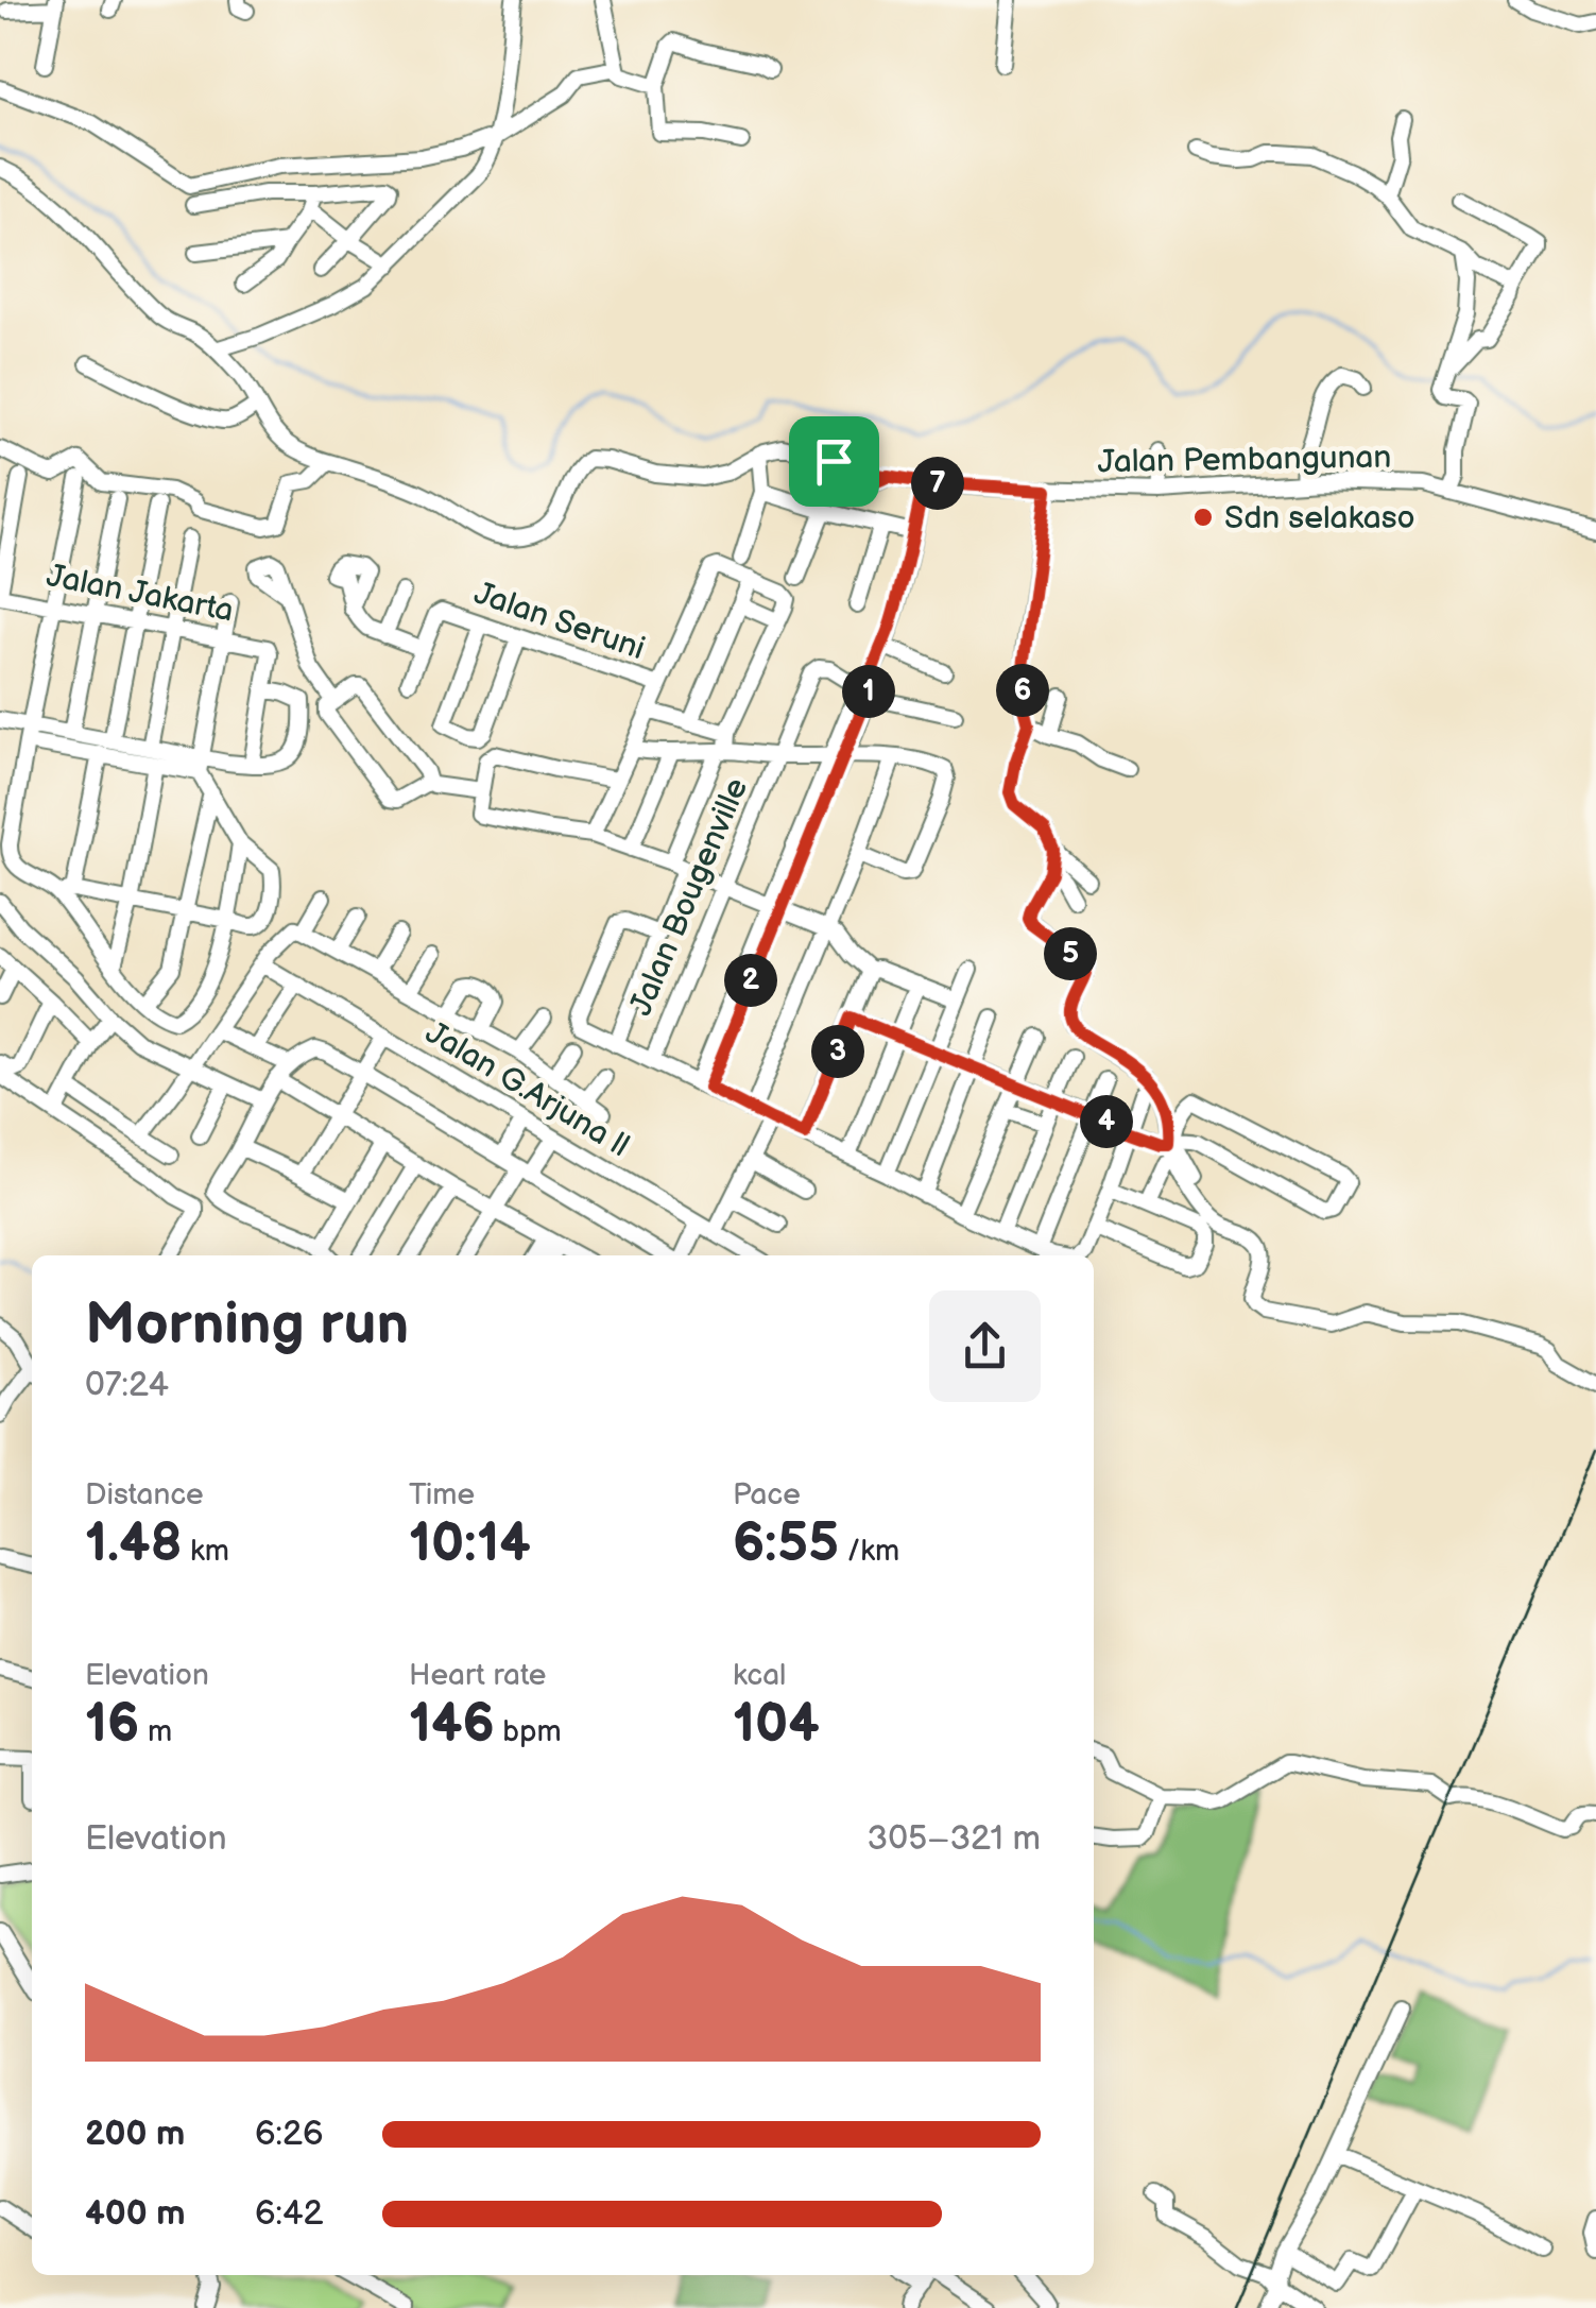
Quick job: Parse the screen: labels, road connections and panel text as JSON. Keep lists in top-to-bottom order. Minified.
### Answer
{"streets":{"street":["Jalan Pembangunan","Jalan Jakarta","Jalan Seruni","Jalan Bougenville","Jalan G.Arjuna ll"]},"places":["Sdn selakaso"],"page":{"pins":["7","6","1","5","2","3","4"],"heading":["Morning run","07:24"],"stats":[["Distance","1.48 km"],["Time","10:14"],["Pace","6:55 /km"],["Elevation","16 m"],["Heart rate","146 bpm"],["kcal","104"]],"chart":["Elevation","305–321 m"],"list":[{"name":"200 m","note":"6:26"},{"name":"400 m","note":"6:42"}]}}
